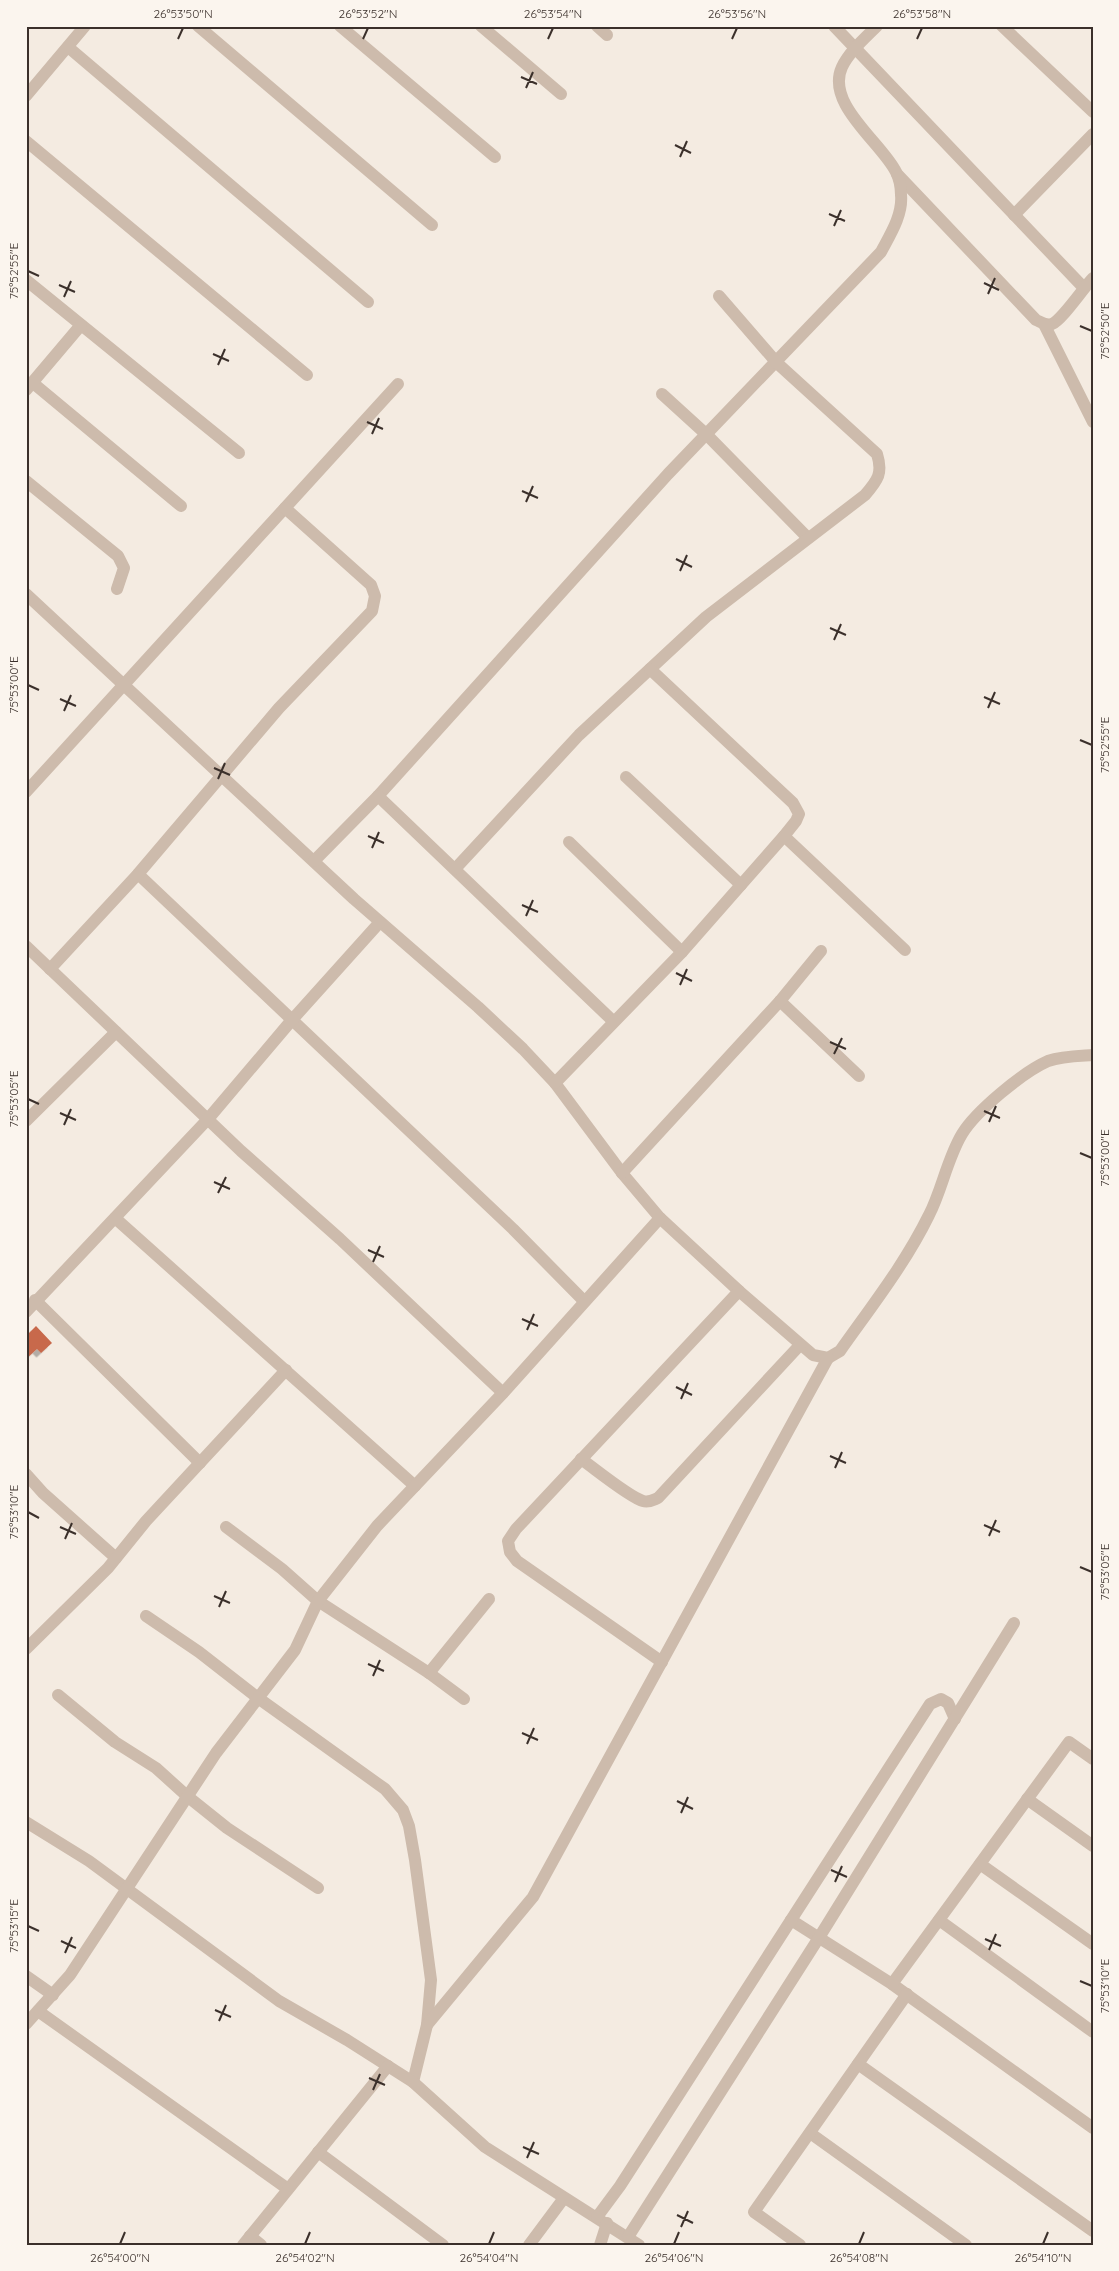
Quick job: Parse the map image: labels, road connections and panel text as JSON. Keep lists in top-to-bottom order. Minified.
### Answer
{"coordinates":["26°53'50\"N","26°53'52\"N","26°53'54\"N","26°53'56\"N","26°53'58\"N","75°52'55\"E","75°52'50\"E","75°53'00\"E","75°53'05\"E","75°53'10\"E","75°53'15\"E","26°54'00\"N","26°54'02\"N","26°54'04\"N","26°54'06\"N","26°54'08\"N","26°54'10\"N"]}
